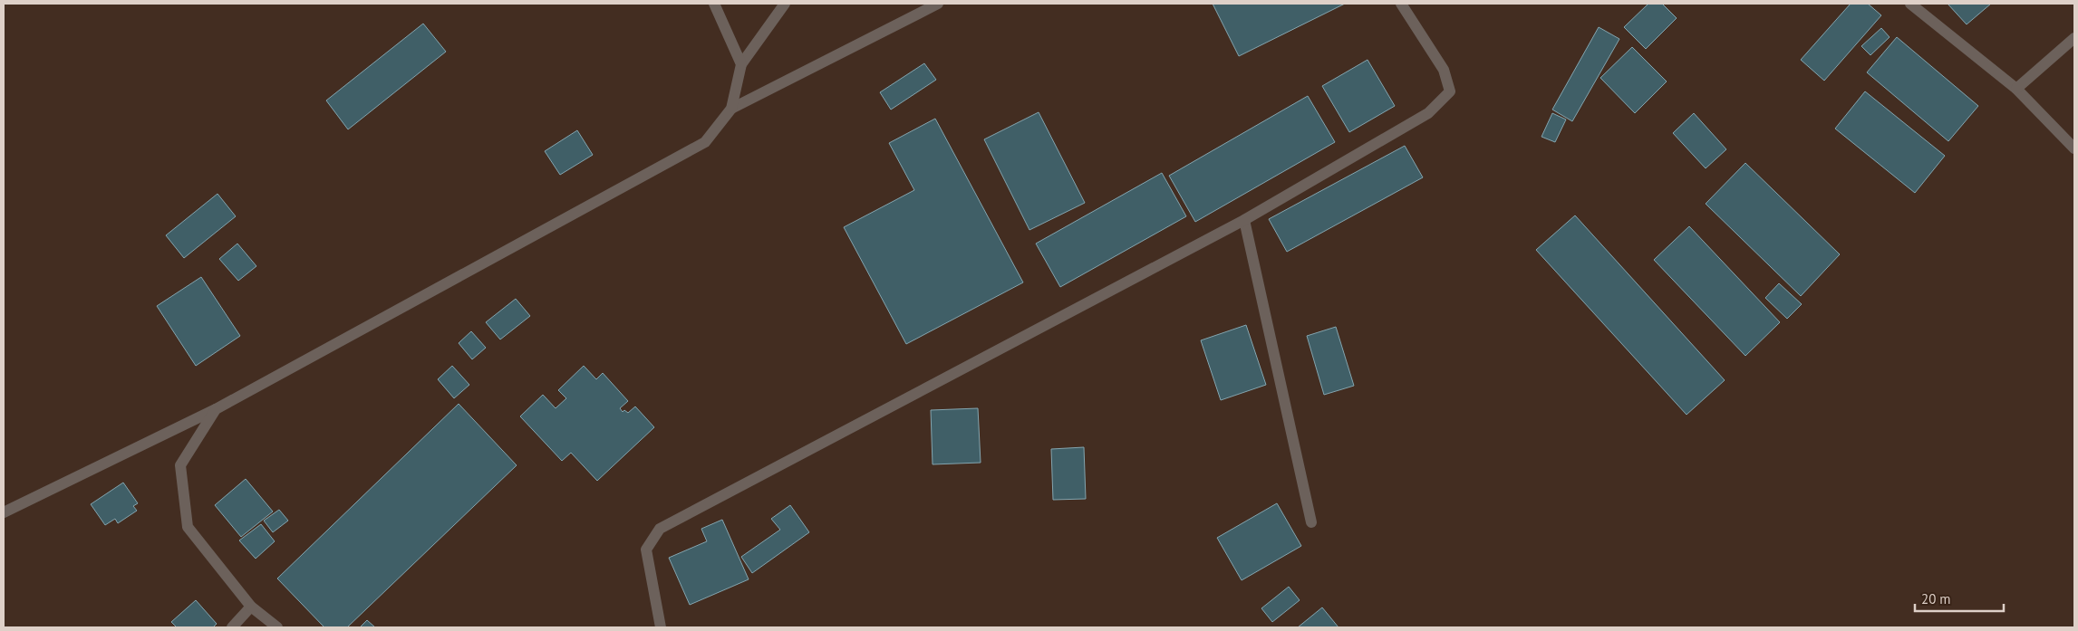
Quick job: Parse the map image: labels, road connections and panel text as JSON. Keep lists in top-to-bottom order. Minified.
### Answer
{"scale_bar":"20 m"}
